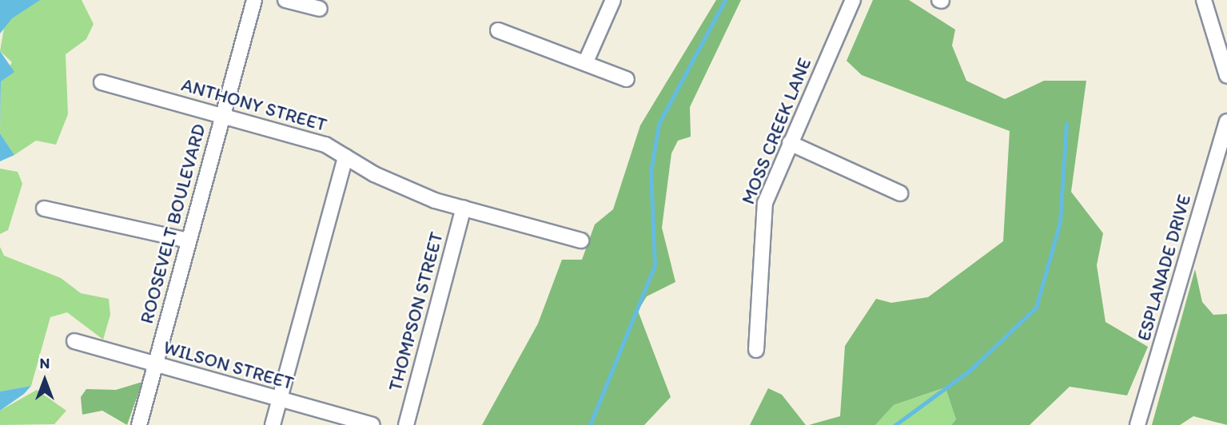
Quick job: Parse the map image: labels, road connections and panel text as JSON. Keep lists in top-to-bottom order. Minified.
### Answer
{"streets":{"street":["ANTHONY STREET","MOSS CREEK LANE","ROOSEVELT BOULEVARD","ESPLANADE DRIVE","THOMPSON STREET","WILSON STREET"]},"crossings":[["ANTHONY STREET","ROOSEVELT BOULEVARD"],["ANTHONY STREET","THOMPSON STREET"],["ROOSEVELT BOULEVARD","WILSON STREET"]],"north":"top"}
